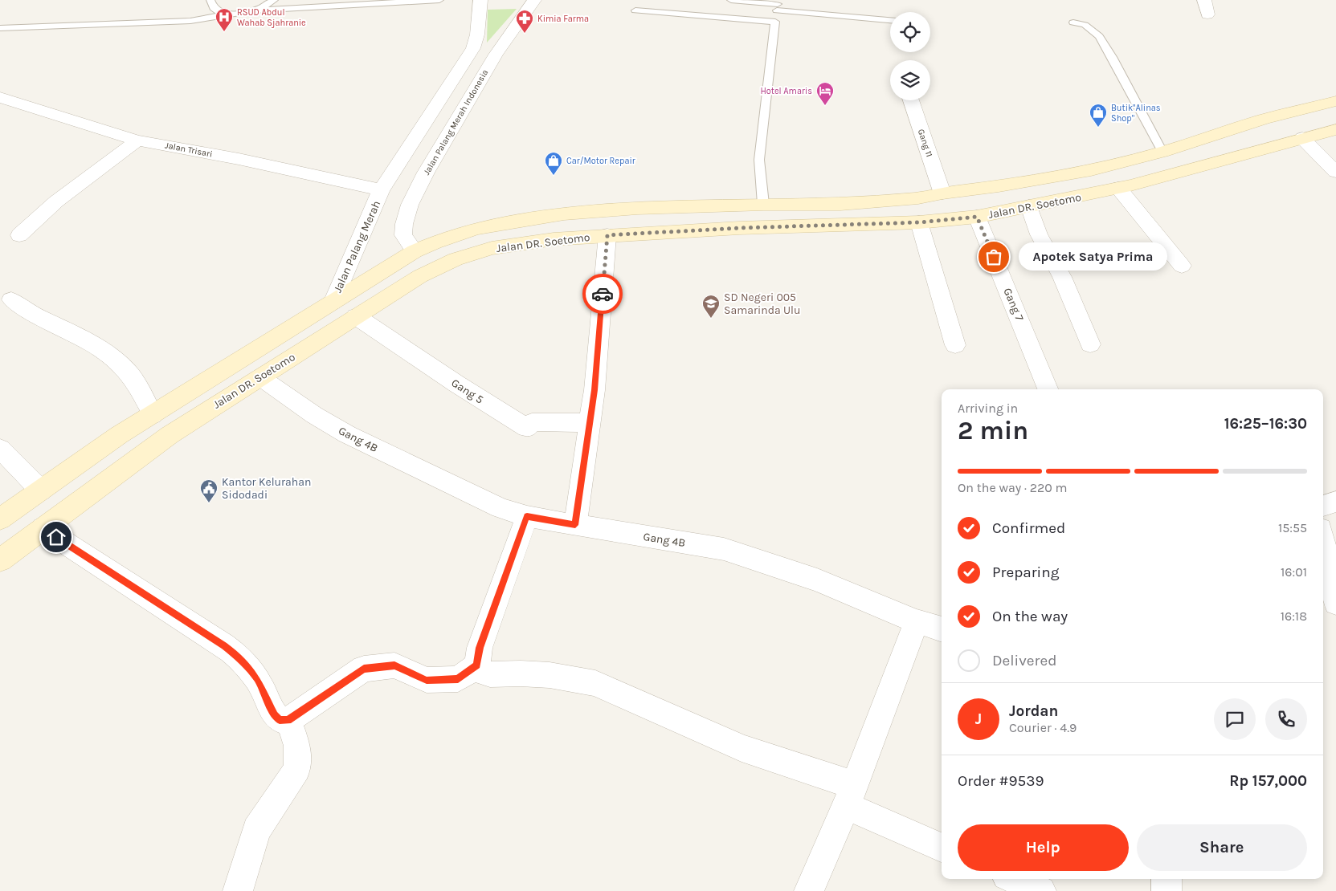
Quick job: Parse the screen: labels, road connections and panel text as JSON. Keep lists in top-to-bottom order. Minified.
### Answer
{"streets":{"street":["Jalan Palang Merah Indonesia","Gang 11","Jalan Trisari","Jalan DR. Soetomo","Jalan Palang Merah","Gang 7","Gang 5","Gang 4B"]},"crossings":[["Jalan Palang Merah Indonesia","Jalan Trisari"],["Jalan Palang Merah Indonesia","Jalan Palang Merah"],["Jalan Trisari","Jalan Palang Merah"],["Jalan DR. Soetomo","Gang 7"],["Jalan DR. Soetomo","Gang 5"],["Jalan DR. Soetomo","Gang 4B"]],"places":{"hospital":["RSUD Abdul Wahab Sjahranie"],"pharmacy":["Kimia Farma"],"hotel":["Hotel Amaris"],"shop":["Butik\"Alinas Shop\"","Car/Motor Repair"],"other":["Apotek Satya Prima"],"school or university":["SD Negeri 005 Samarinda Ulu"],"public building":["Kantor Kelurahan Sidodadi"]},"page":{"bubble":"Apotek Satya Prima","heading":["2 min","Arriving in","16:25–16:30"],"panel":["Jordan","Courier · 4.9","Order #9539","Rp 157,000"],"bar":"On the way · 220 m","list":[["Confirmed","15:55"],["Preparing","16:01"],["On the way","16:18"],"Delivered"],"round":"J","buttons":["Help","Share"]}}
